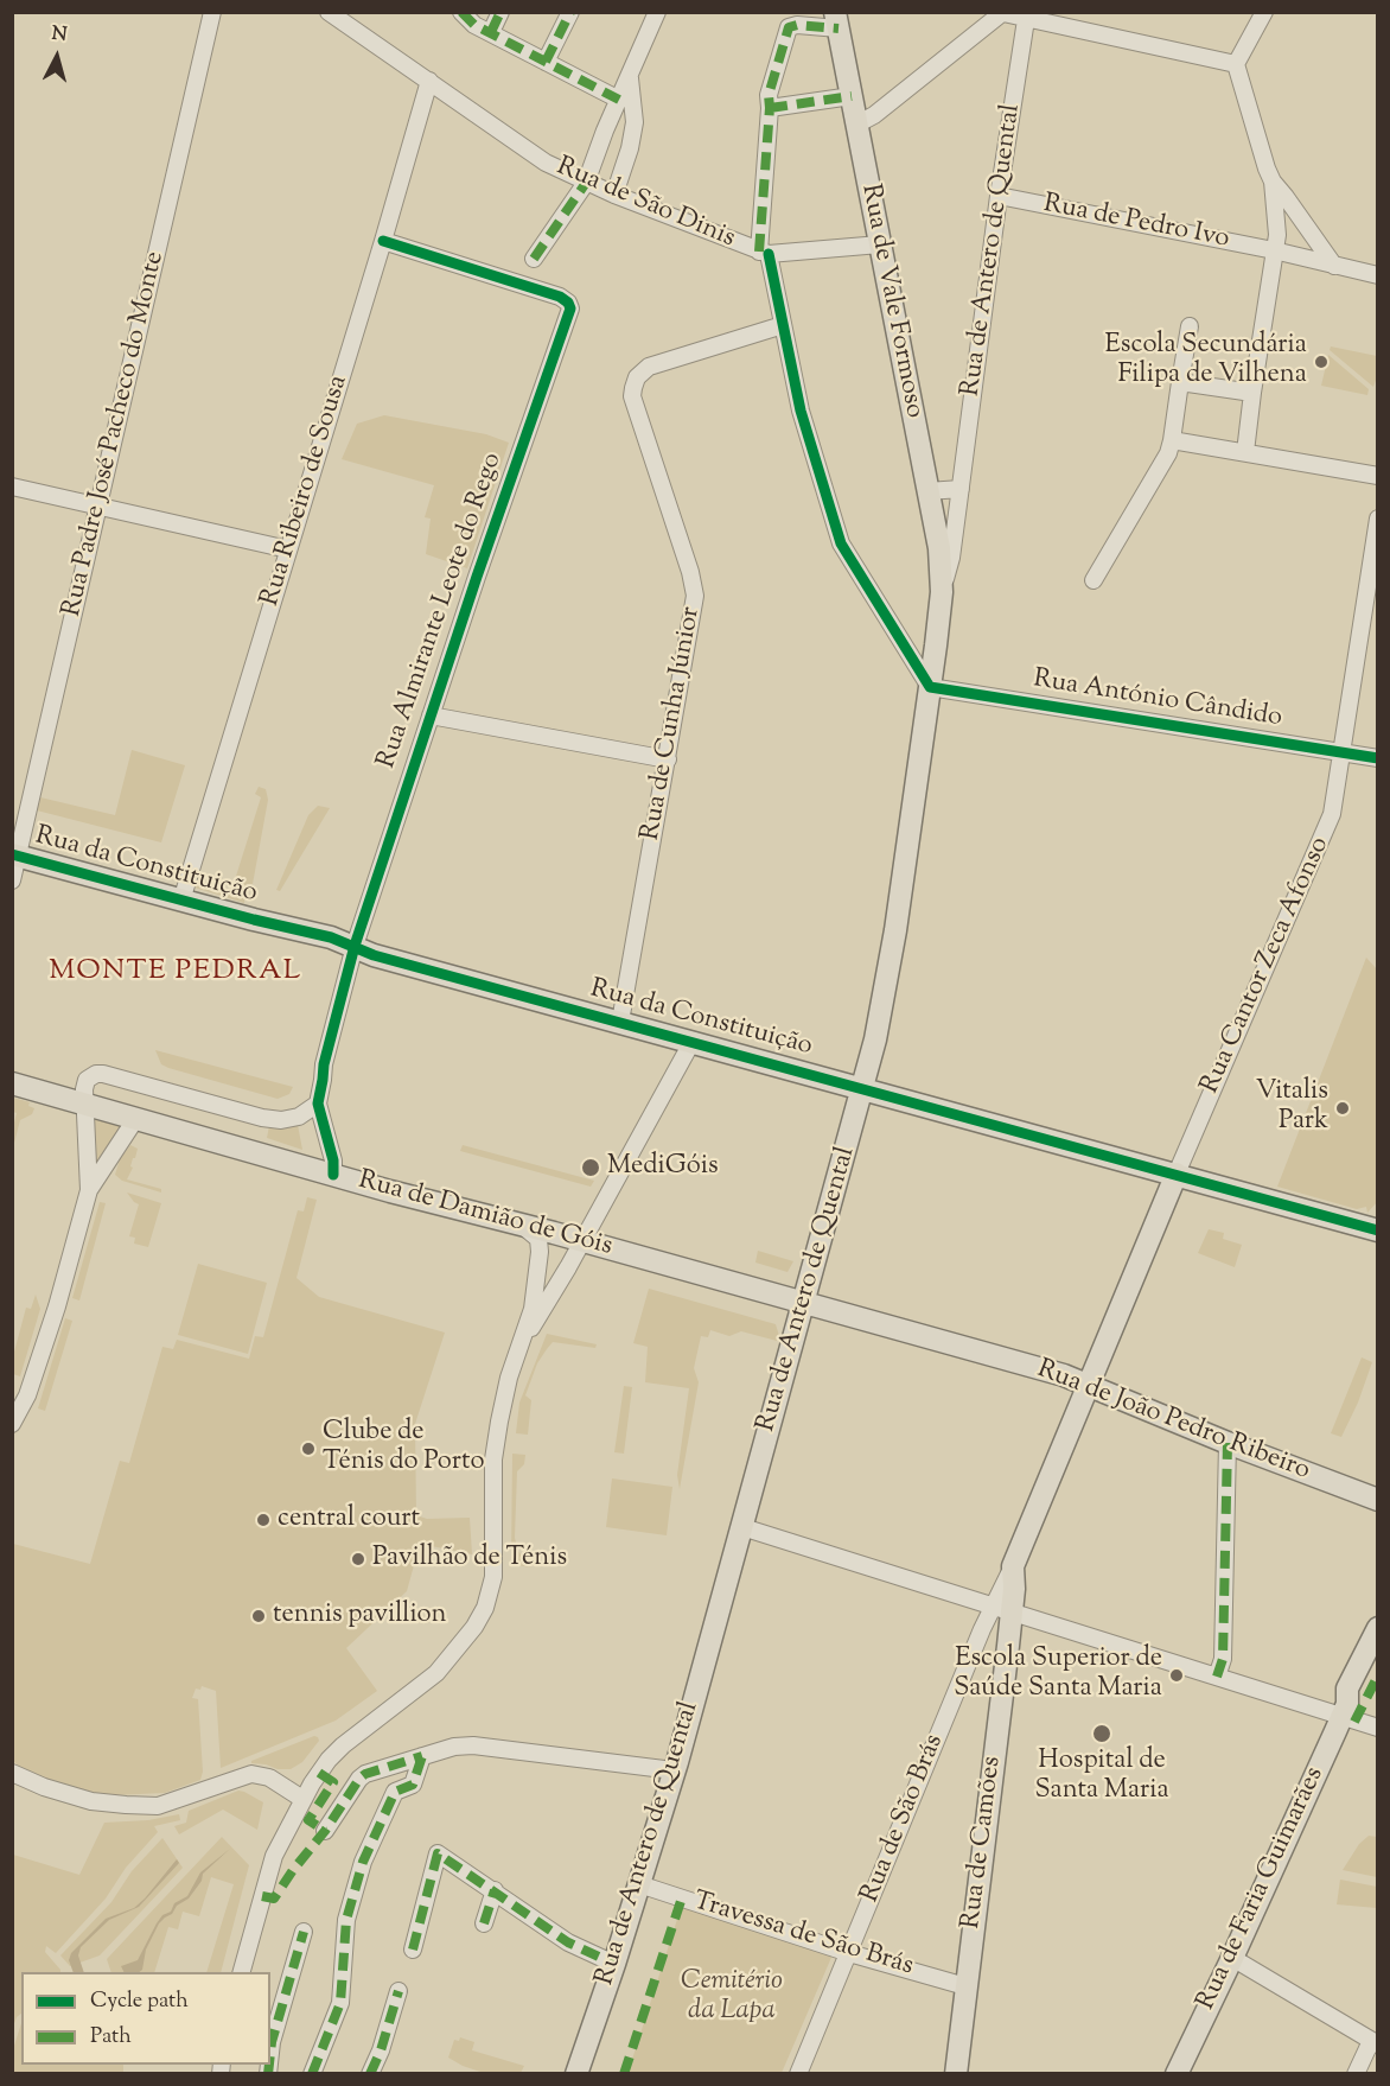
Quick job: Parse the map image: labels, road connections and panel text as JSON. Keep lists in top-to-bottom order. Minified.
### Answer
{"streets":{"main road":["Rua de Antero de Quental","Rua de Vale Formoso","Rua da Constituição","Rua de Damião de Góis","Rua de João Pedro Ribeiro","Rua de São Brás","Rua de Camões","Rua de Faria Guimarães"],"street":["Rua de São Dinis","Rua de Pedro Ivo","Rua Padre José Pacheco do Monte","Rua Ribeiro de Sousa","Rua Almirante Leote do Rego","Rua António Cândido","Rua de Cunha Júnior","Rua Cantor Zeca Afonso","Travessa de São Brás"]},"crossings":[["Rua de São Dinis","Rua de Vale Formoso"],["Rua de São Dinis","Rua Ribeiro de Sousa"],["Rua de Pedro Ivo","Rua de Antero de Quental"],["Rua de Antero de Quental","Rua de Vale Formoso"],["Rua de Antero de Quental","Rua António Cândido"],["Rua de Antero de Quental","Rua da Constituição"],["Rua de Antero de Quental","Rua de Damião de Góis"],["Rua de Antero de Quental","Rua de João Pedro Ribeiro"],["Rua de Antero de Quental","Travessa de São Brás"],["Rua Padre José Pacheco do Monte","Rua da Constituição"],["Rua Ribeiro de Sousa","Rua Almirante Leote do Rego"],["Rua Ribeiro de Sousa","Rua da Constituição"],["Rua Almirante Leote do Rego","Rua da Constituição"],["Rua António Cândido","Rua Cantor Zeca Afonso"],["Rua de Cunha Júnior","Rua da Constituição"],["Rua da Constituição","Rua Cantor Zeca Afonso"],["Rua da Constituição","Rua de São Brás"],["Rua Cantor Zeca Afonso","Rua de São Brás"],["Rua de Damião de Góis","Rua de João Pedro Ribeiro"],["Rua de João Pedro Ribeiro","Rua de São Brás"],["Rua de São Brás","Rua de Camões"],["Rua de São Brás","Travessa de São Brás"],["Rua de Camões","Travessa de São Brás"]],"districts":["MONTE PEDRAL"],"parks":["Cemitério da Lapa"],"places":["Escola Secundária Filipa de Vilhena","Vitalis Park","MediGóis","Clube de Ténis do Porto","central court","Pavilhão de Ténis","tennis pavillion","Escola Superior de Saúde Santa Maria","Hospital de Santa Maria"],"legend":["Cycle path","Path"],"north":"top"}
